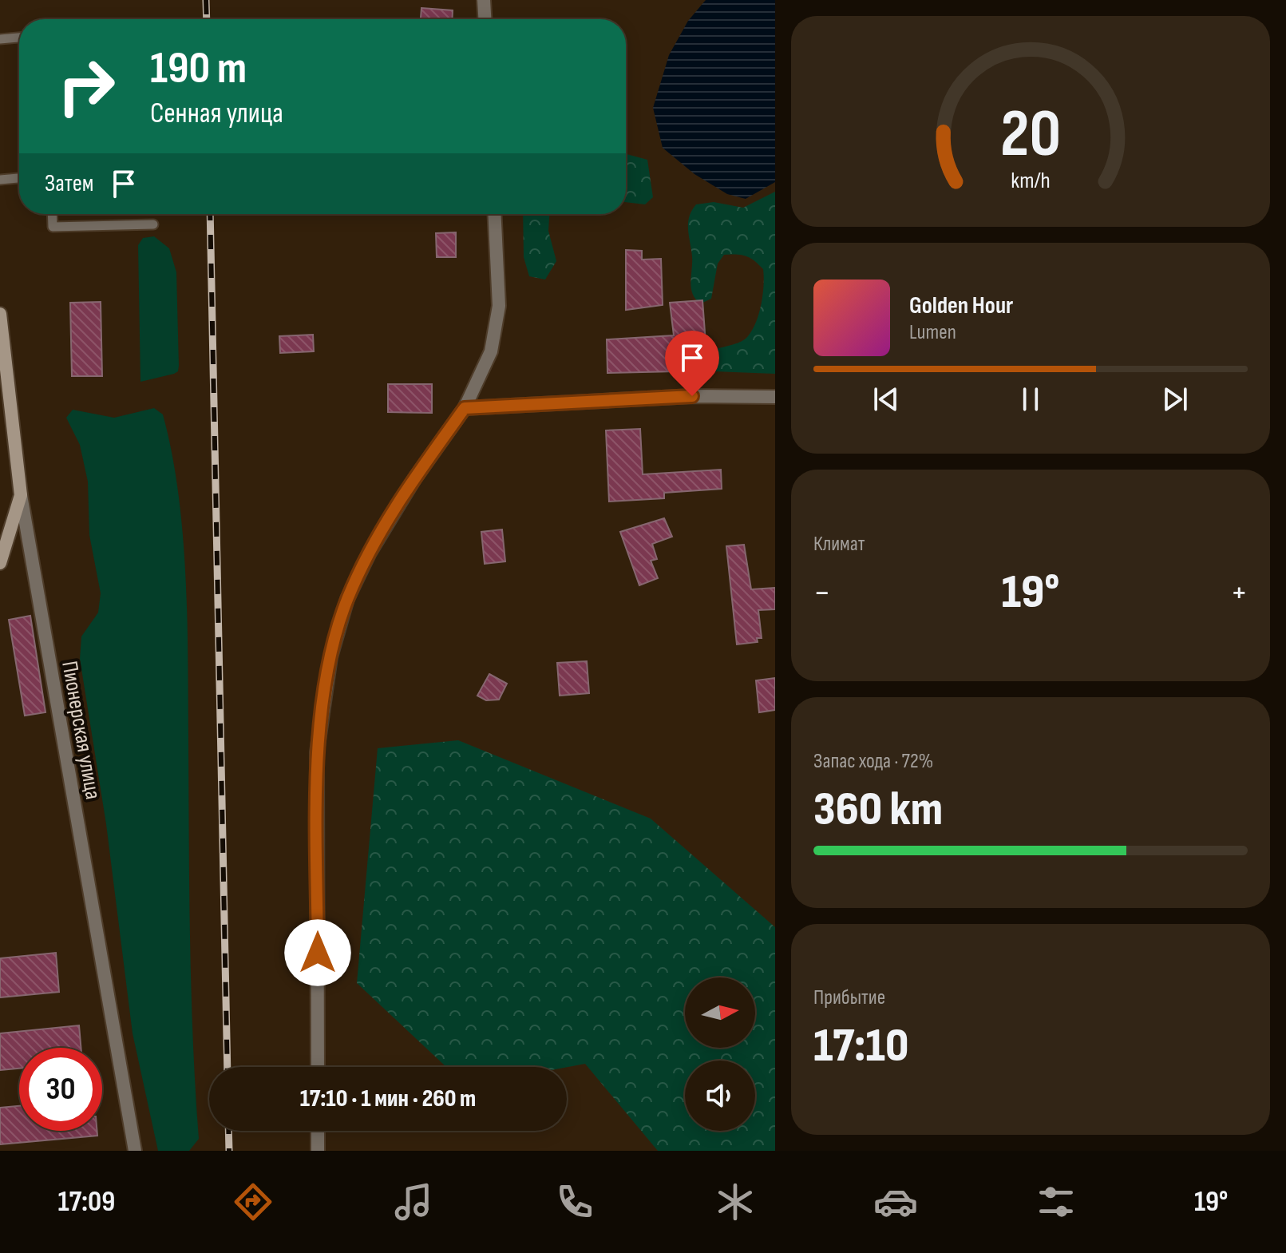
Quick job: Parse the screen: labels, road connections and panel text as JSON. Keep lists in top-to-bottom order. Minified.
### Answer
{"streets":{"street":["Пионерская улица"]},"north":"right","page":{"turn":["190 m","Сенная улица"],"then":"Затем","song":["Golden Hour","Lumen"],"tile":["Климат",["Запас хода · 72%","360 km"],["Прибытие","17:10"]],"heat":["−","19°","+"],"limit":"30","trip":"17:10 · 1 мин · 260 m","tabs":["17:09","19°"],"gauge":["20","km/h"]}}
